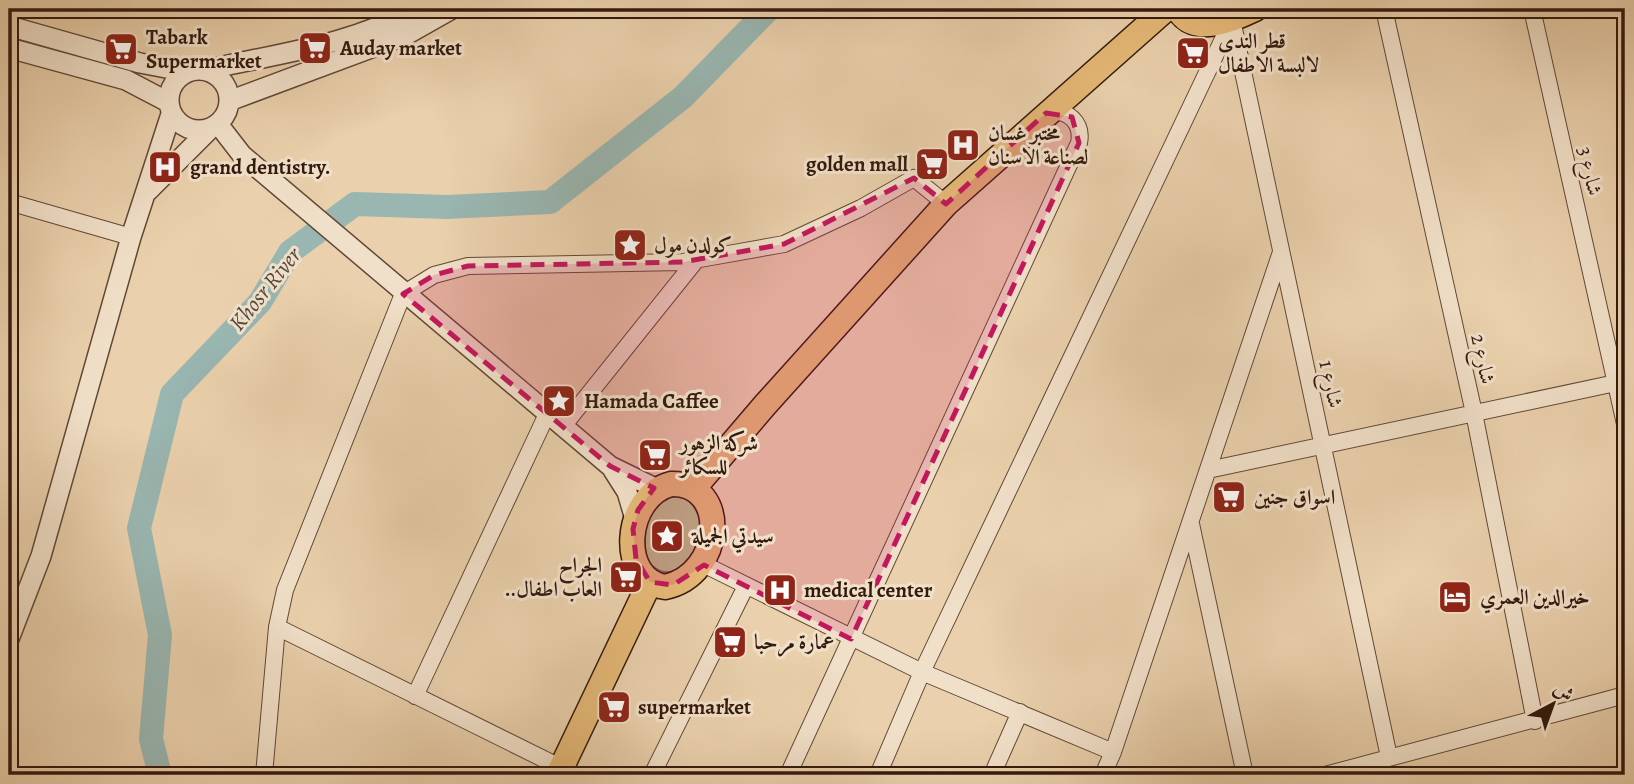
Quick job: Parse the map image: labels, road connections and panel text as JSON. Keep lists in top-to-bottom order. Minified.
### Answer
{"streets":{"street":["شارع 3","شارع 2","شارع 1"]},"water":["Khosr River"],"places":{"supermarket":["Auday market","Tabark Supermarket","قطر الندى لالبسة الاطفال","golden mall","شركة الزهور للسكائر","اسواق جنين","الجراح ..العاب اطفال","عمارة مرحبا","supermarket"],"hospital":["مختبر غسان لصناعة الاسنان","grand dentistry.","medical center"],"place":["كولدن مول","Hamada Caffee","سيدتي الجميلة"],"hotel":["خيرالدين العمري"]},"north":"top right"}
